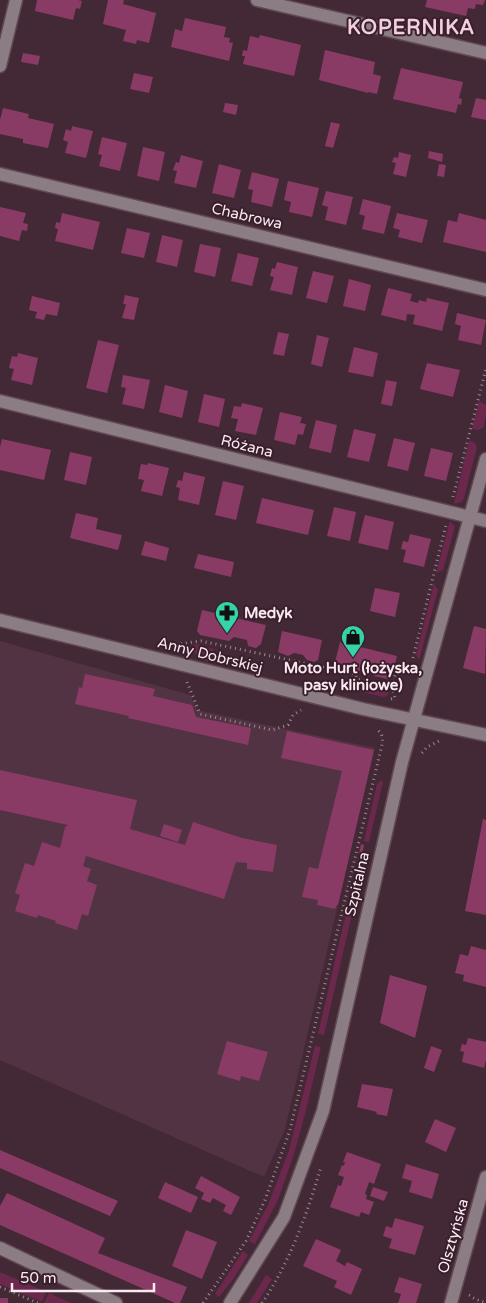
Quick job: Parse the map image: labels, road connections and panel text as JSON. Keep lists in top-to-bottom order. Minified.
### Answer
{"streets":{"street":["Chabrowa","Różana","Anny Dobrskiej","Szpitalna","Olsztyńska"]},"crossings":[["Różana","Szpitalna"],["Anny Dobrskiej","Szpitalna"]],"districts":["KOPERNIKA"],"places":{"pharmacy":["Medyk"],"shop":["Moto Hurt (łożyska, pasy kliniowe)"]},"scale_bar":"50 m"}
